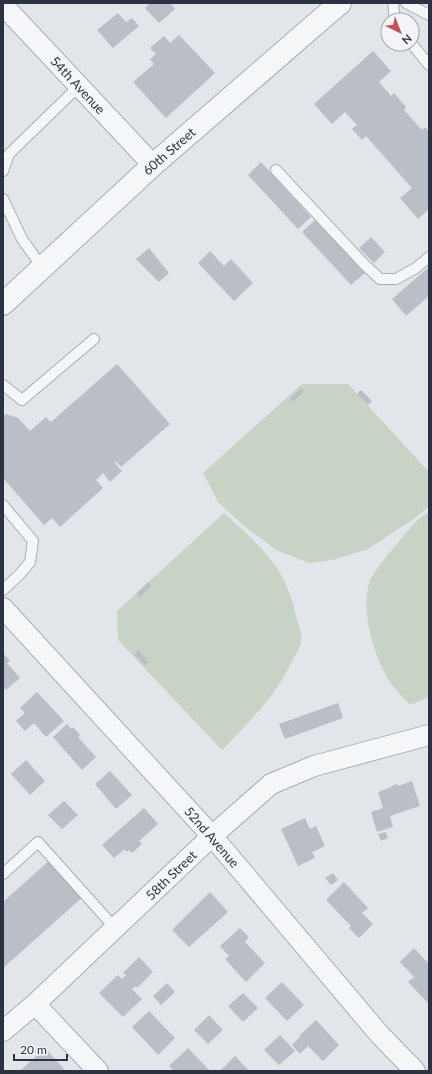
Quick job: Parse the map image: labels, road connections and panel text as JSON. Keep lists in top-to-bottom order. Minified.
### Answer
{"streets":{"street":["54th Avenue","60th Street","52nd Avenue","58th Street"]},"crossings":[["54th Avenue","60th Street"],["52nd Avenue","58th Street"]],"scale_bar":"20 m","north":"bottom right"}
